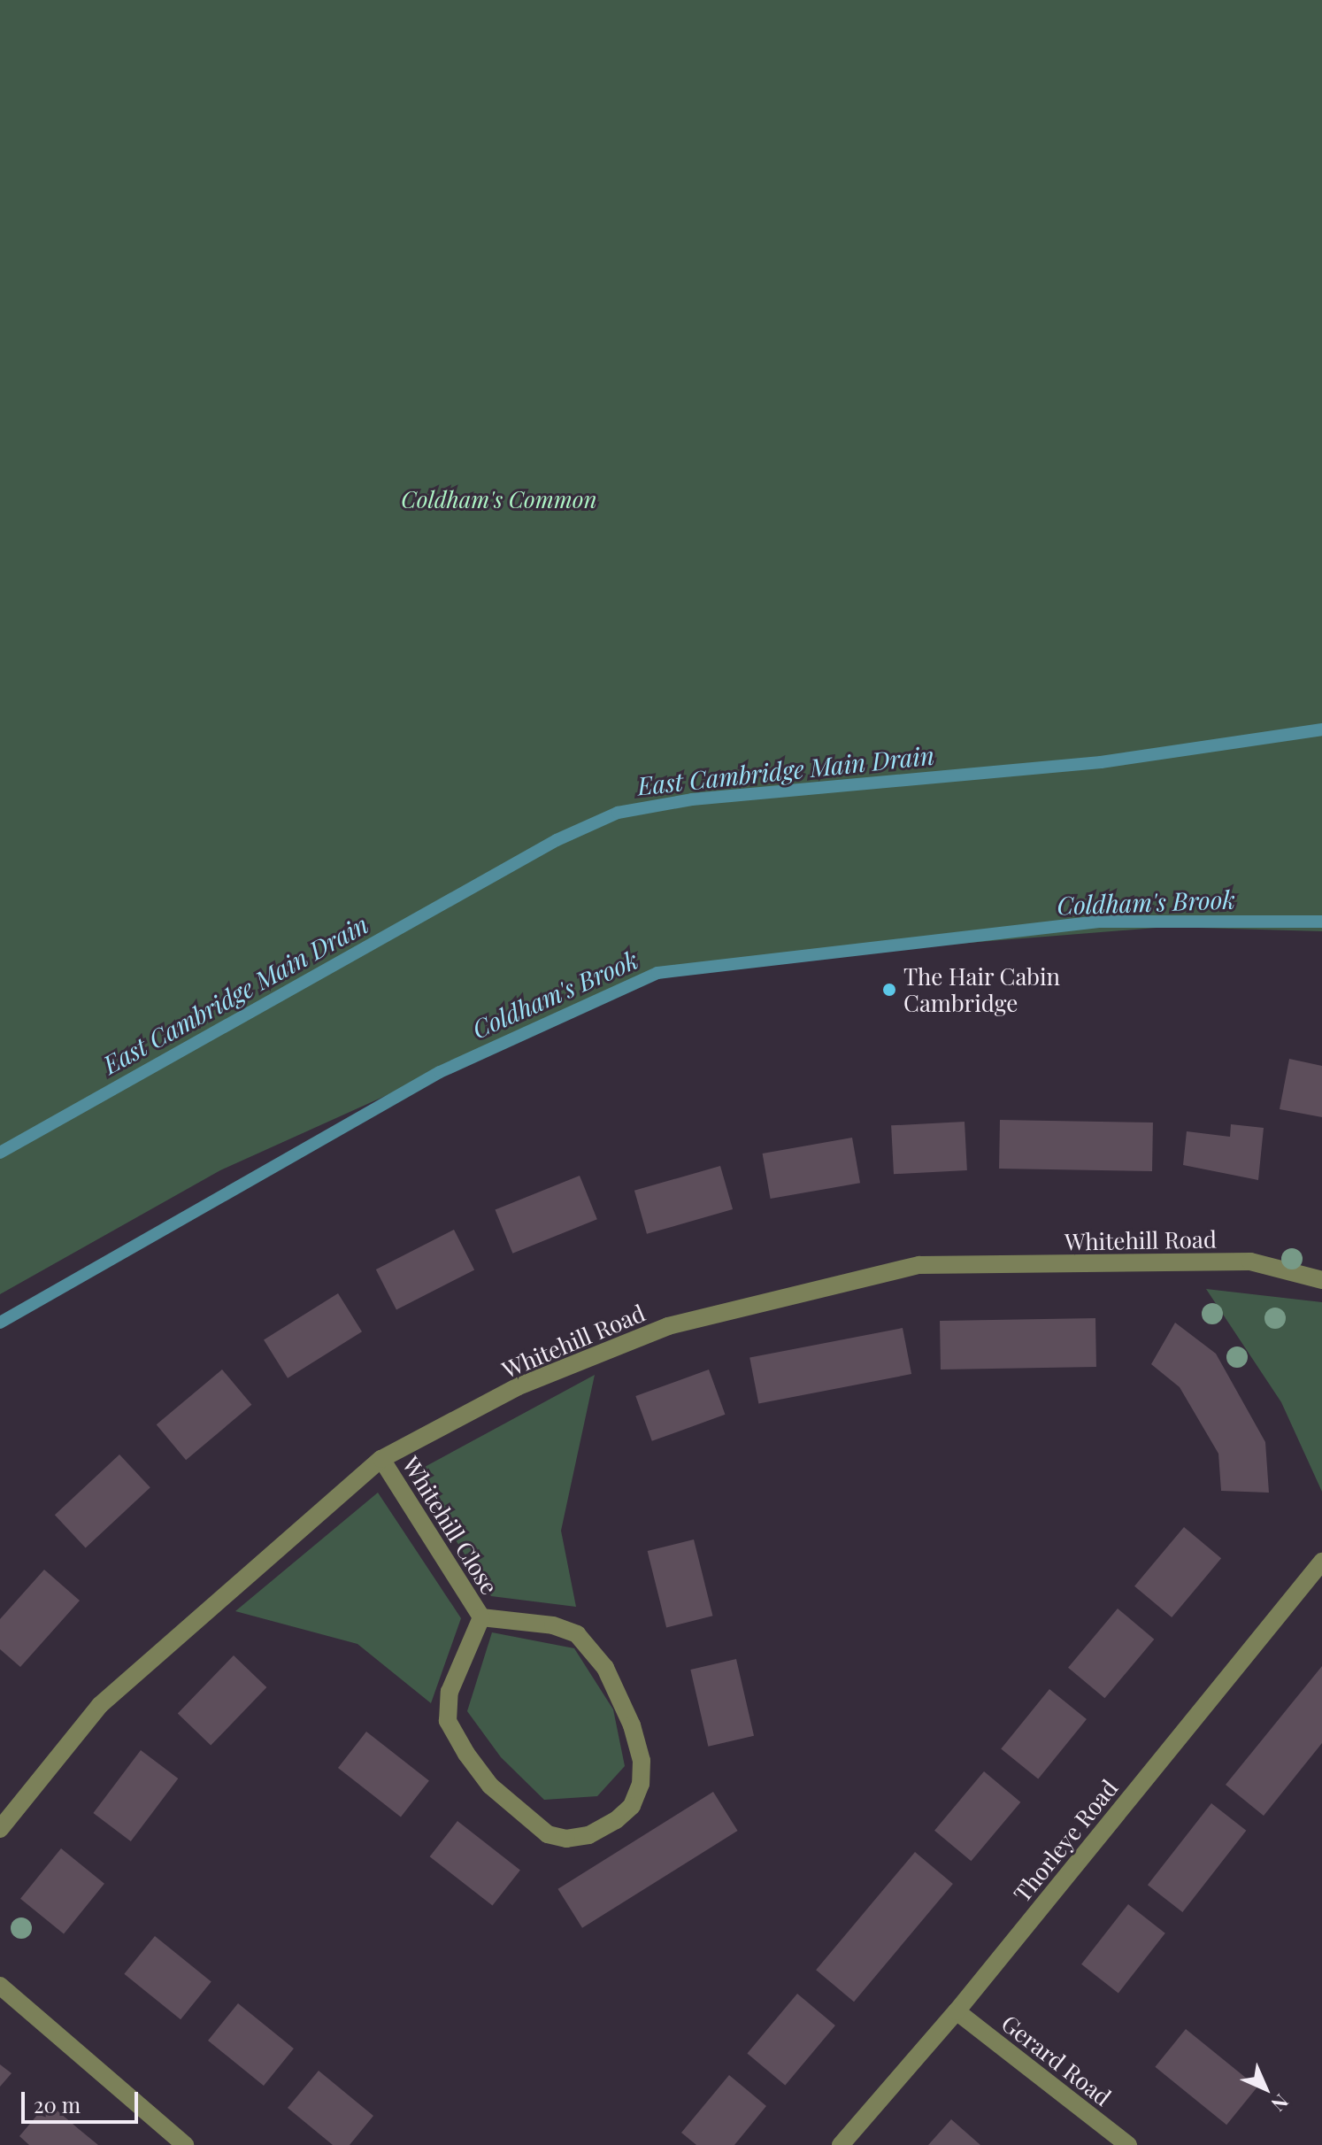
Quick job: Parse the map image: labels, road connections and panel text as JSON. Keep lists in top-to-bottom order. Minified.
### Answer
{"streets":{"street":["Whitehill Road","Whitehill Close","Thorleye Road","Gerard Road"]},"crossings":[["Whitehill Road","Whitehill Close"],["Thorleye Road","Gerard Road"]],"water":["East Cambridge Main Drain","Coldham's Brook"],"parks":["Coldham's Common"],"places":["The Hair Cabin Cambridge"],"scale_bar":"20 m","north":"bottom right"}
